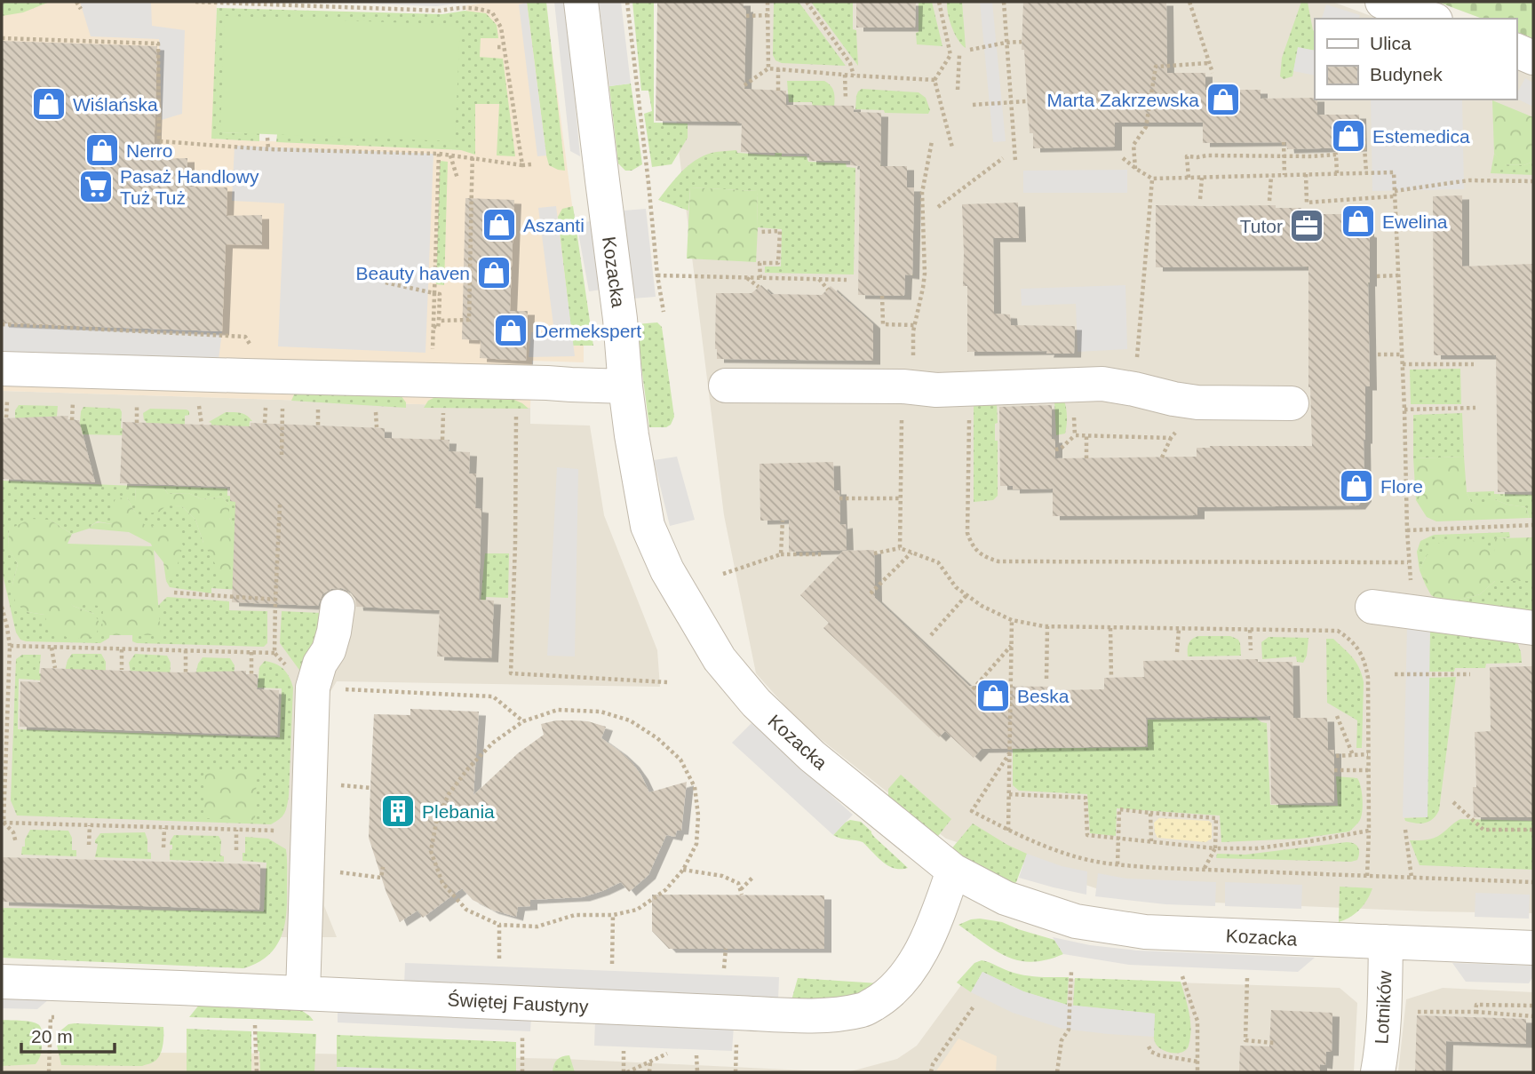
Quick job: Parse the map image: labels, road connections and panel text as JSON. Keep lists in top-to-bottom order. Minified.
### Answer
{"streets":{"street":["Kozacka","Świętej Faustyny","Lotników"]},"crossings":[["Kozacka","Świętej Faustyny"],["Kozacka","Lotników"]],"places":{"shop":["Marta Zakrzewska","Wiślańska","Estemedica","Nerro","Ewelina","Aszanti","Beauty haven","Dermekspert","Flore","Beska"],"supermarket":["Pasaż Handlowy Tuż Tuż"],"office":["Tutor"],"building":["Plebania"]},"legend":["Ulica","Budynek"],"scale_bar":"20 m"}
